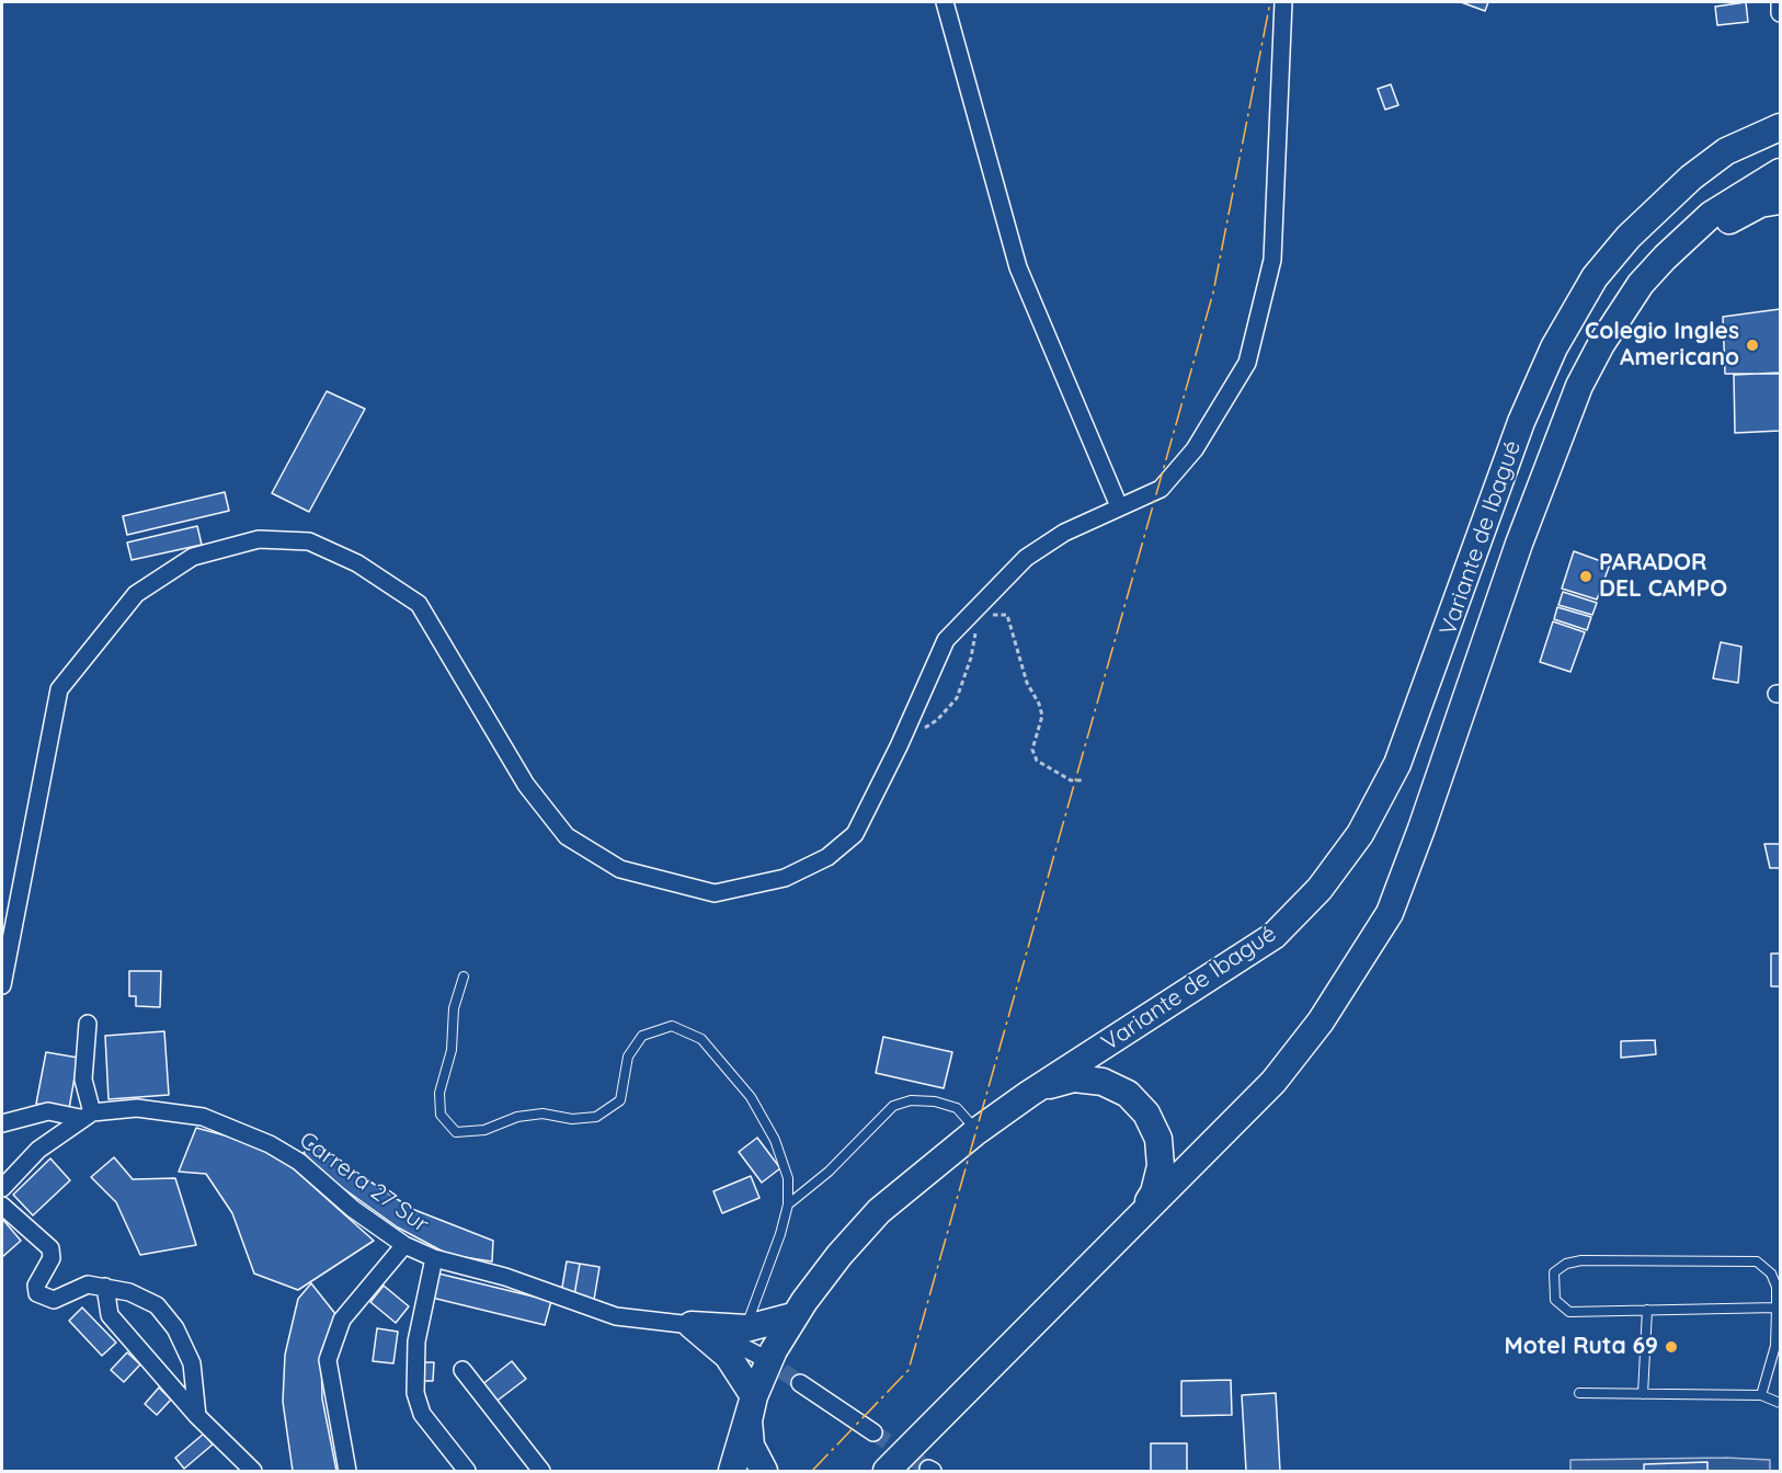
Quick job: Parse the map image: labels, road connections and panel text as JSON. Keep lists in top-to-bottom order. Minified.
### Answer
{"streets":{"highway":["Variante de Ibagué"],"street":["Carrera 27 Sur"]},"places":["Colegio Ingles Americano","PARADOR DEL CAMPO","Motel Ruta 69"]}
